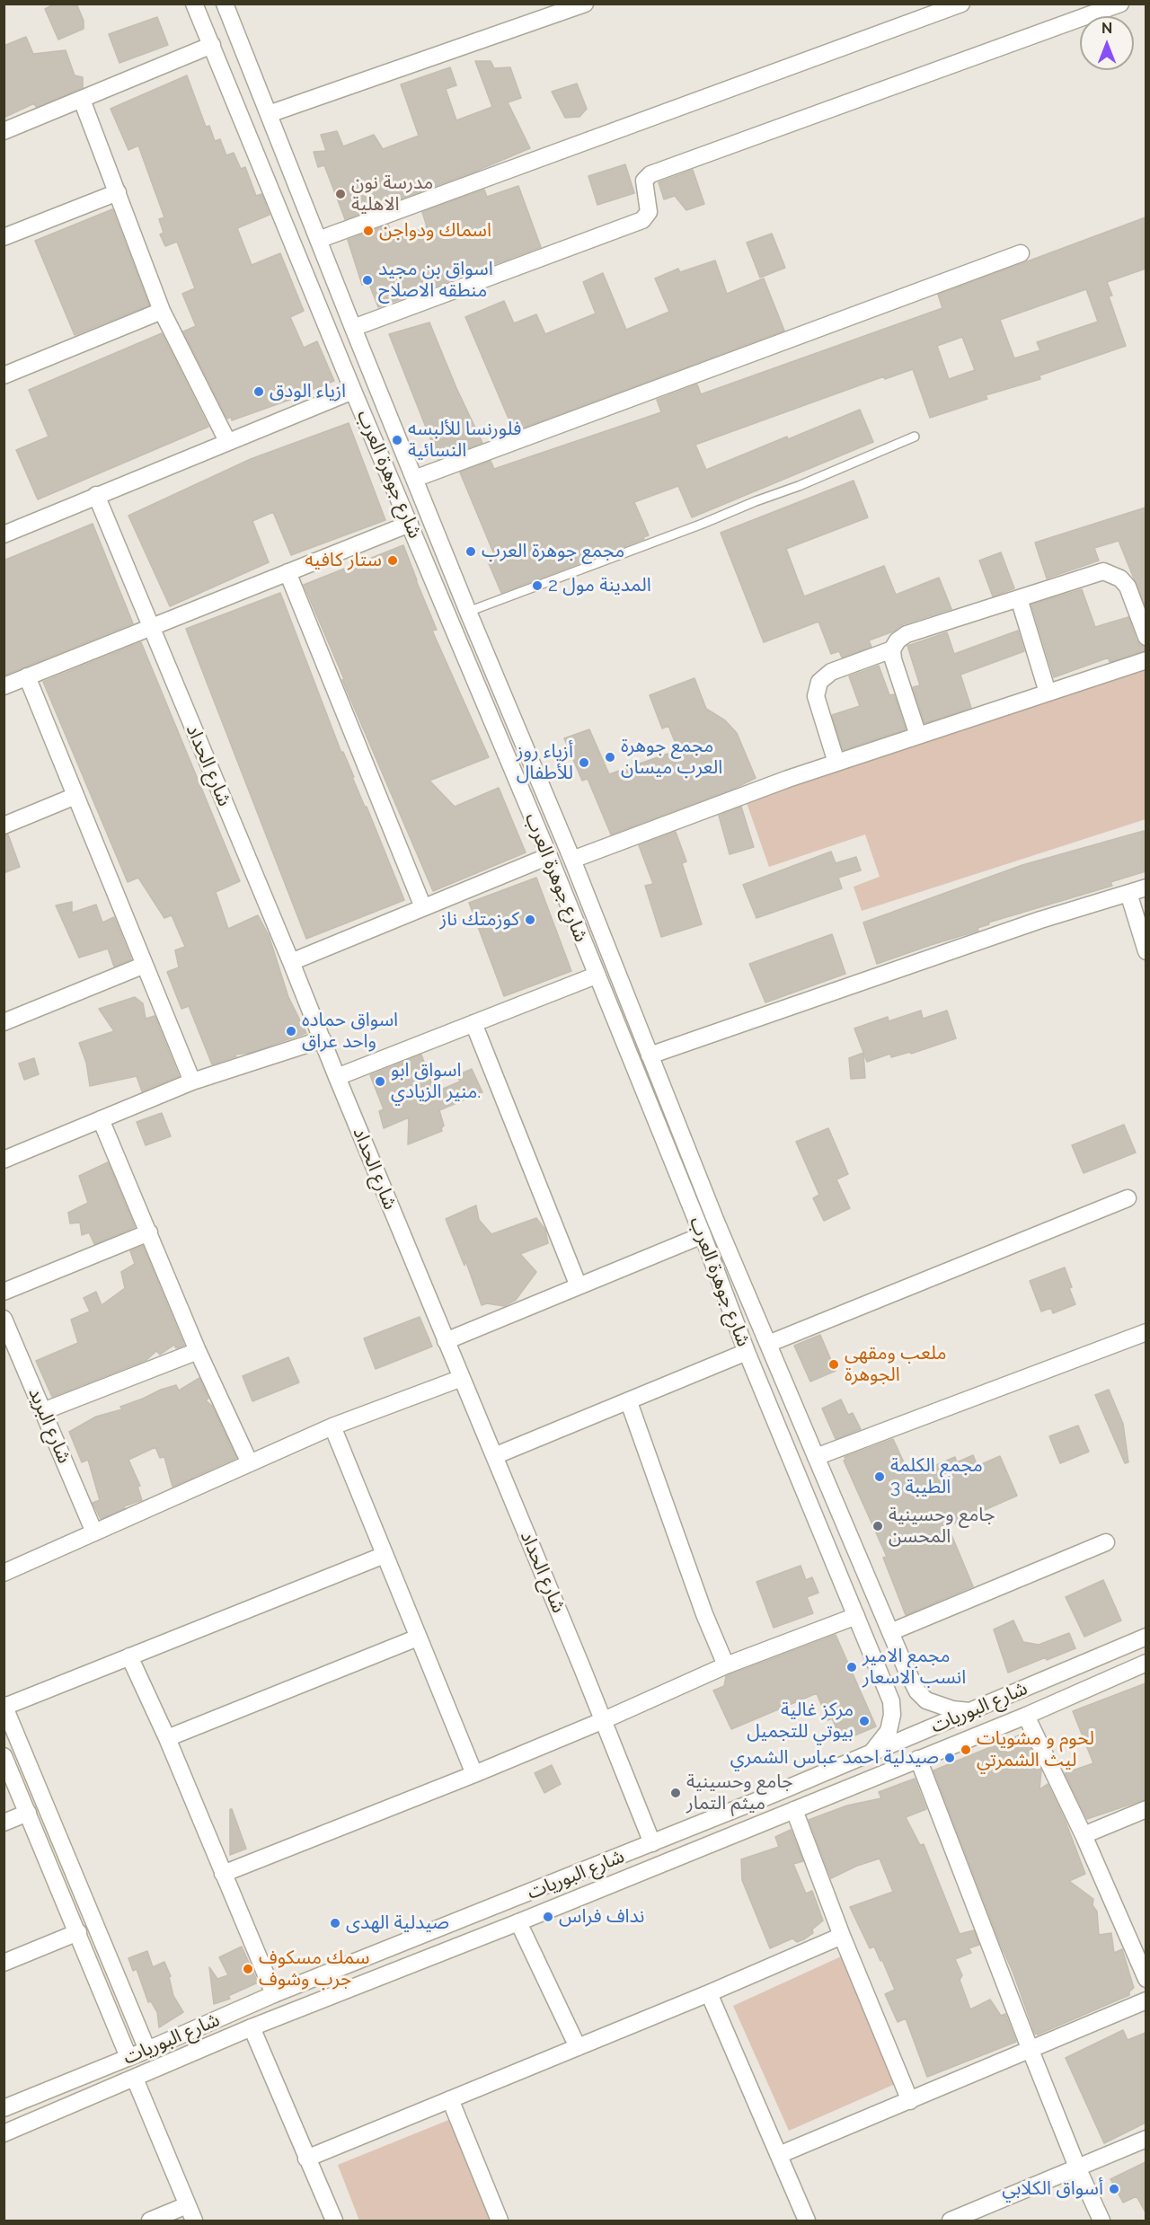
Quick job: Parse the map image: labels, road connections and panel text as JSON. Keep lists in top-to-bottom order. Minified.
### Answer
{"streets":{"street":["شارع جوهرة العرب","شارع الحداد","شارع البريد","شارع البوريات"]},"crossings":[["شارع جوهرة العرب","شارع البوريات"],["شارع الحداد","شارع البوريات"]],"places":["مدرسة نون الاهلية","اسماك ودواجن","اسواق بن مجيد منطقه الاصلاح","ازياء الودق","فلورنسا للألبسه النسائية","مجمع جوهرة العرب","ستار كافيه","المدينة مول 2","مجمع جوهرة العرب ميسان","أزياء روز للأطفال","كوزمتك ناز","اسواق حماده واحد عراق","اسواق ابو منير الزيادي.","ملعب ومقهى الجوهرة","مجمع الكلمة الطيبة 3","جامع وحسينية المحسن","مجمع الامير انسب الاسعار","مركز غالية بيوتي للتجميل","لحوم و مشويات ليث الشمرتي","صيدلية احمد عباس الشمري","جامع وحسينية ميثم التمار","نداف فراس","صيدلية الهدى","سمك مسكوف جرب وشوف","أسواق الكلابي"],"north":"top"}
